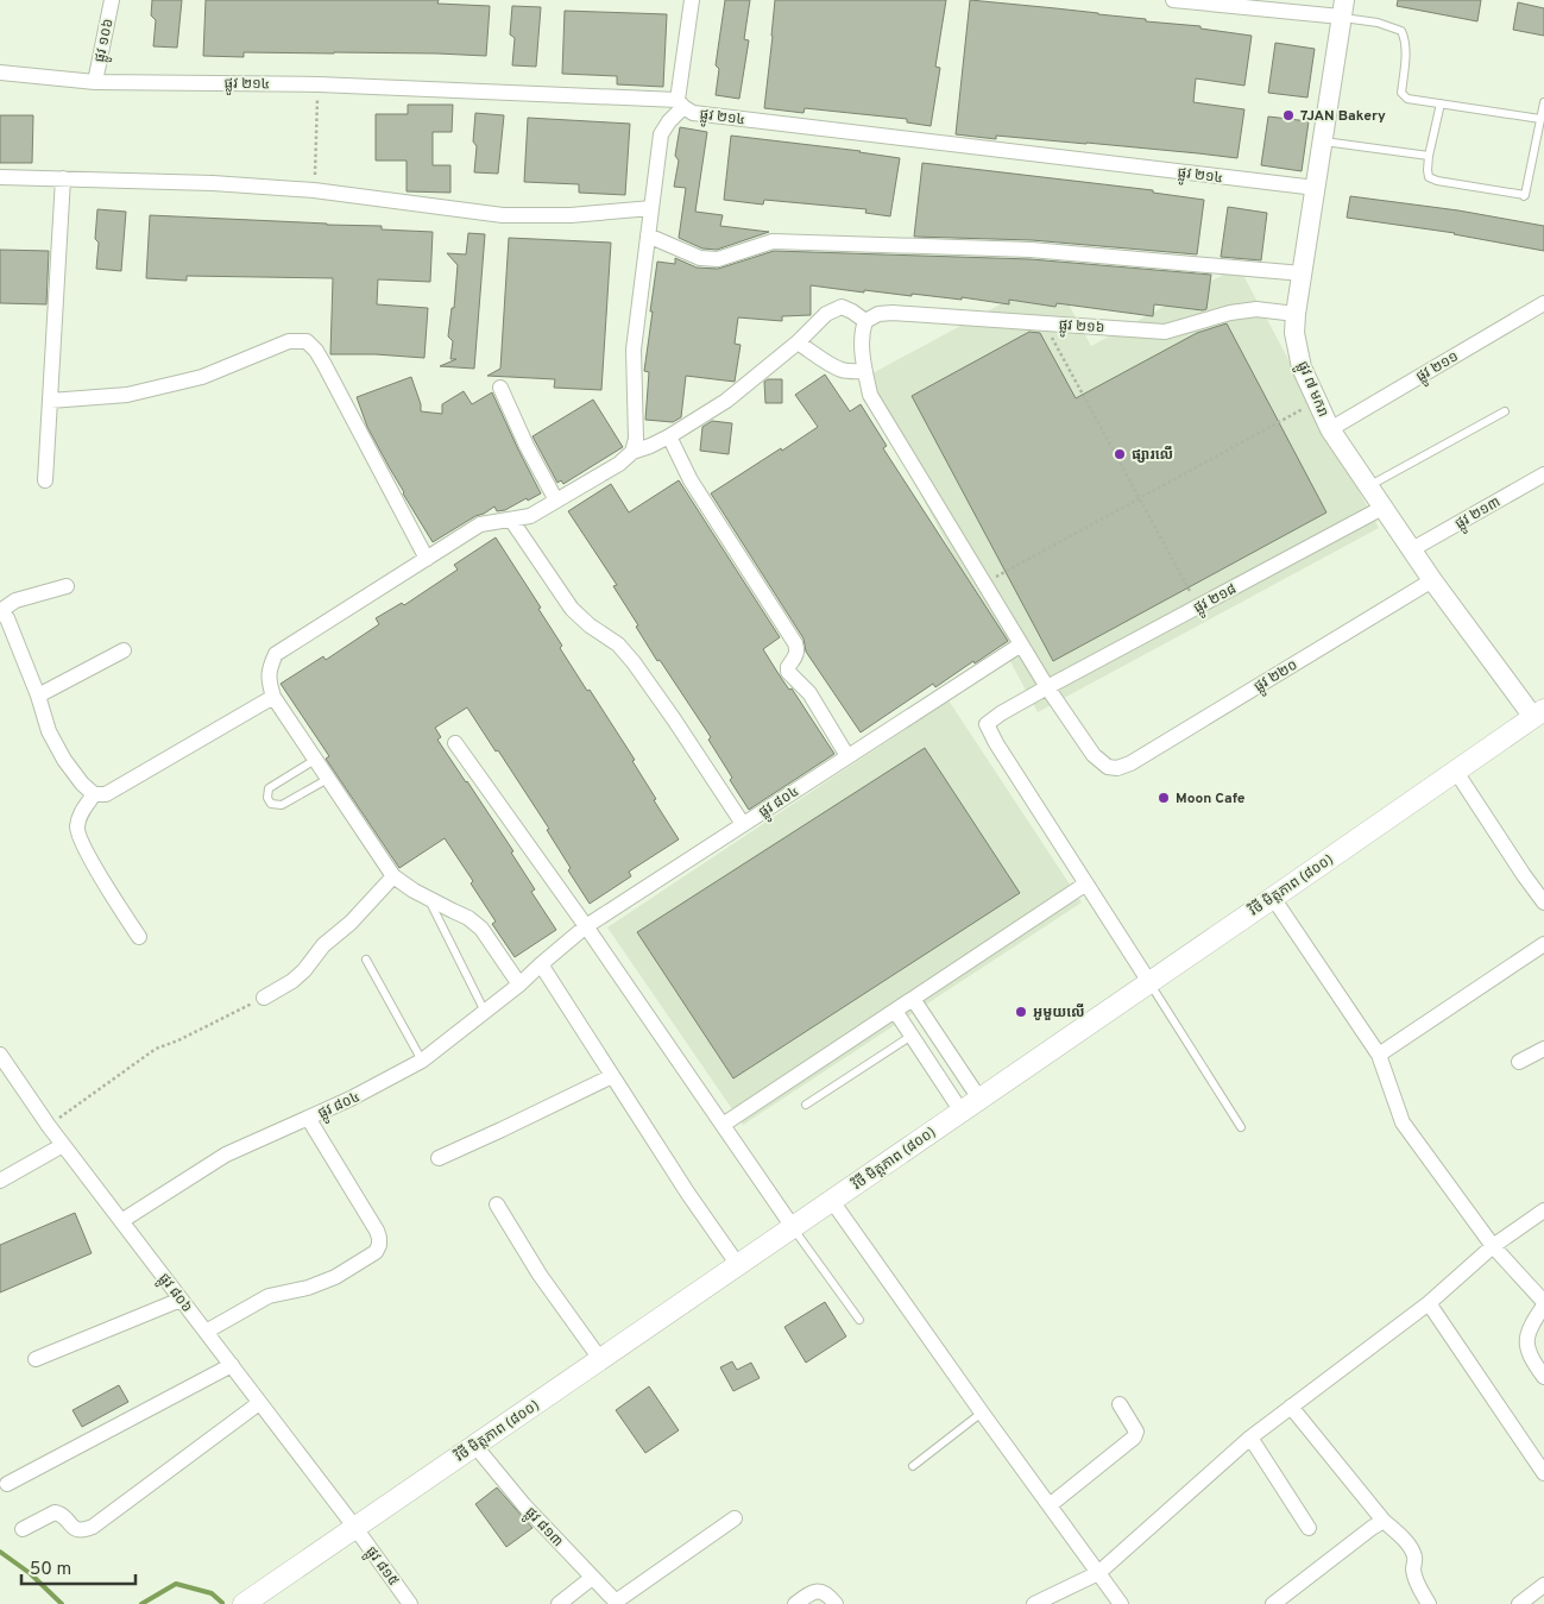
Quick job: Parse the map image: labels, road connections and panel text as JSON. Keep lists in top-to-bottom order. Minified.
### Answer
{"streets":{"main road":["វិថី មិត្តភាព (៨០០)"],"street":["ផ្លូវ ១០៦","ផ្លូវ ២១៤","ផ្លូវ ២១៦","ផ្លូវ ២១១","ផ្លូវ ៧ មករា","ផ្លូវ ២១៣","ផ្លូវ ២១៨","ផ្លូវ ២២០","ផ្លូវ ៨០៤","ផ្លូវ ៨០៦","ផ្លូវ ៨១៣","ផ្លូវ ៨១៥"]},"crossings":[["ផ្លូវ ១០៦","ផ្លូវ ២១៤"],["ផ្លូវ ២១៤","ផ្លូវ ៧ មករា"],["ផ្លូវ ២១៦","ផ្លូវ ៧ មករា"],["ផ្លូវ ២១១","ផ្លូវ ៧ មករា"],["ផ្លូវ ៧ មករា","ផ្លូវ ២១៣"],["ផ្លូវ ៧ មករា","ផ្លូវ ២១៨"],["ផ្លូវ ៧ មករា","ផ្លូវ ២២០"],["ផ្លូវ ៧ មករា","វិថី មិត្តភាព (៨០០)"],["ផ្លូវ ២១៨","ផ្លូវ ២២០"],["ផ្លូវ ៨០៤","ផ្លូវ ៨០៦"],["វិថី មិត្តភាព (៨០០)","ផ្លូវ ៨០៦"],["វិថី មិត្តភាព (៨០០)","ផ្លូវ ៨១៣"],["វិថី មិត្តភាព (៨០០)","ផ្លូវ ៨១៥"],["ផ្លូវ ៨០៦","ផ្លូវ ៨១៥"]],"places":["7JAN Bakery","ផ្សារលើ","Moon Cafe","អូមួយលេី"],"scale_bar":"50 m"}
